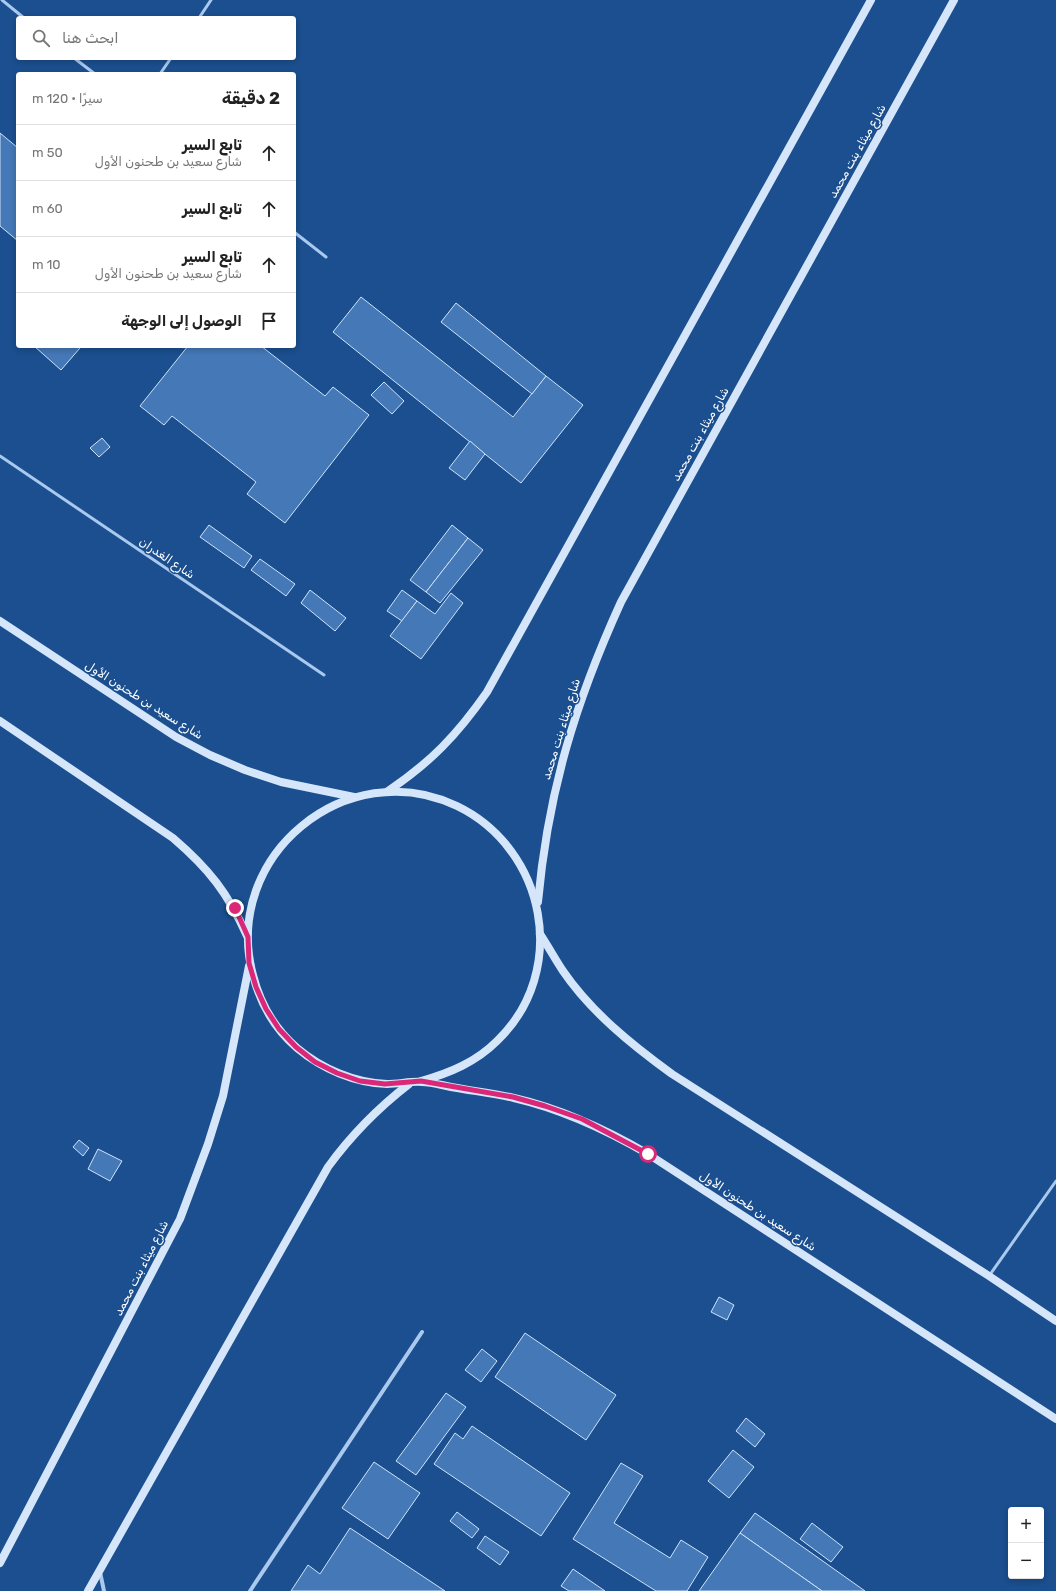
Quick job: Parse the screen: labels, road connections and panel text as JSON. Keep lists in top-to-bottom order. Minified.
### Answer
{"streets":{"main road":["شارع ميثاء بنت محمد","شارع سعيد بن طحنون الأول"],"lane":["شارع الغدران"]},"page":{"search":"ابحث هنا","heading":["2 دقيقة","سيرًا · 120 m"],"list":[["تابع السير","شارع سعيد بن طحنون الأول","50 m"],["تابع السير","60 m"],["تابع السير","شارع سعيد بن طحنون الأول","10 m"],"الوصول إلى الوجهة"],"map_buttons":["+","−"]}}
